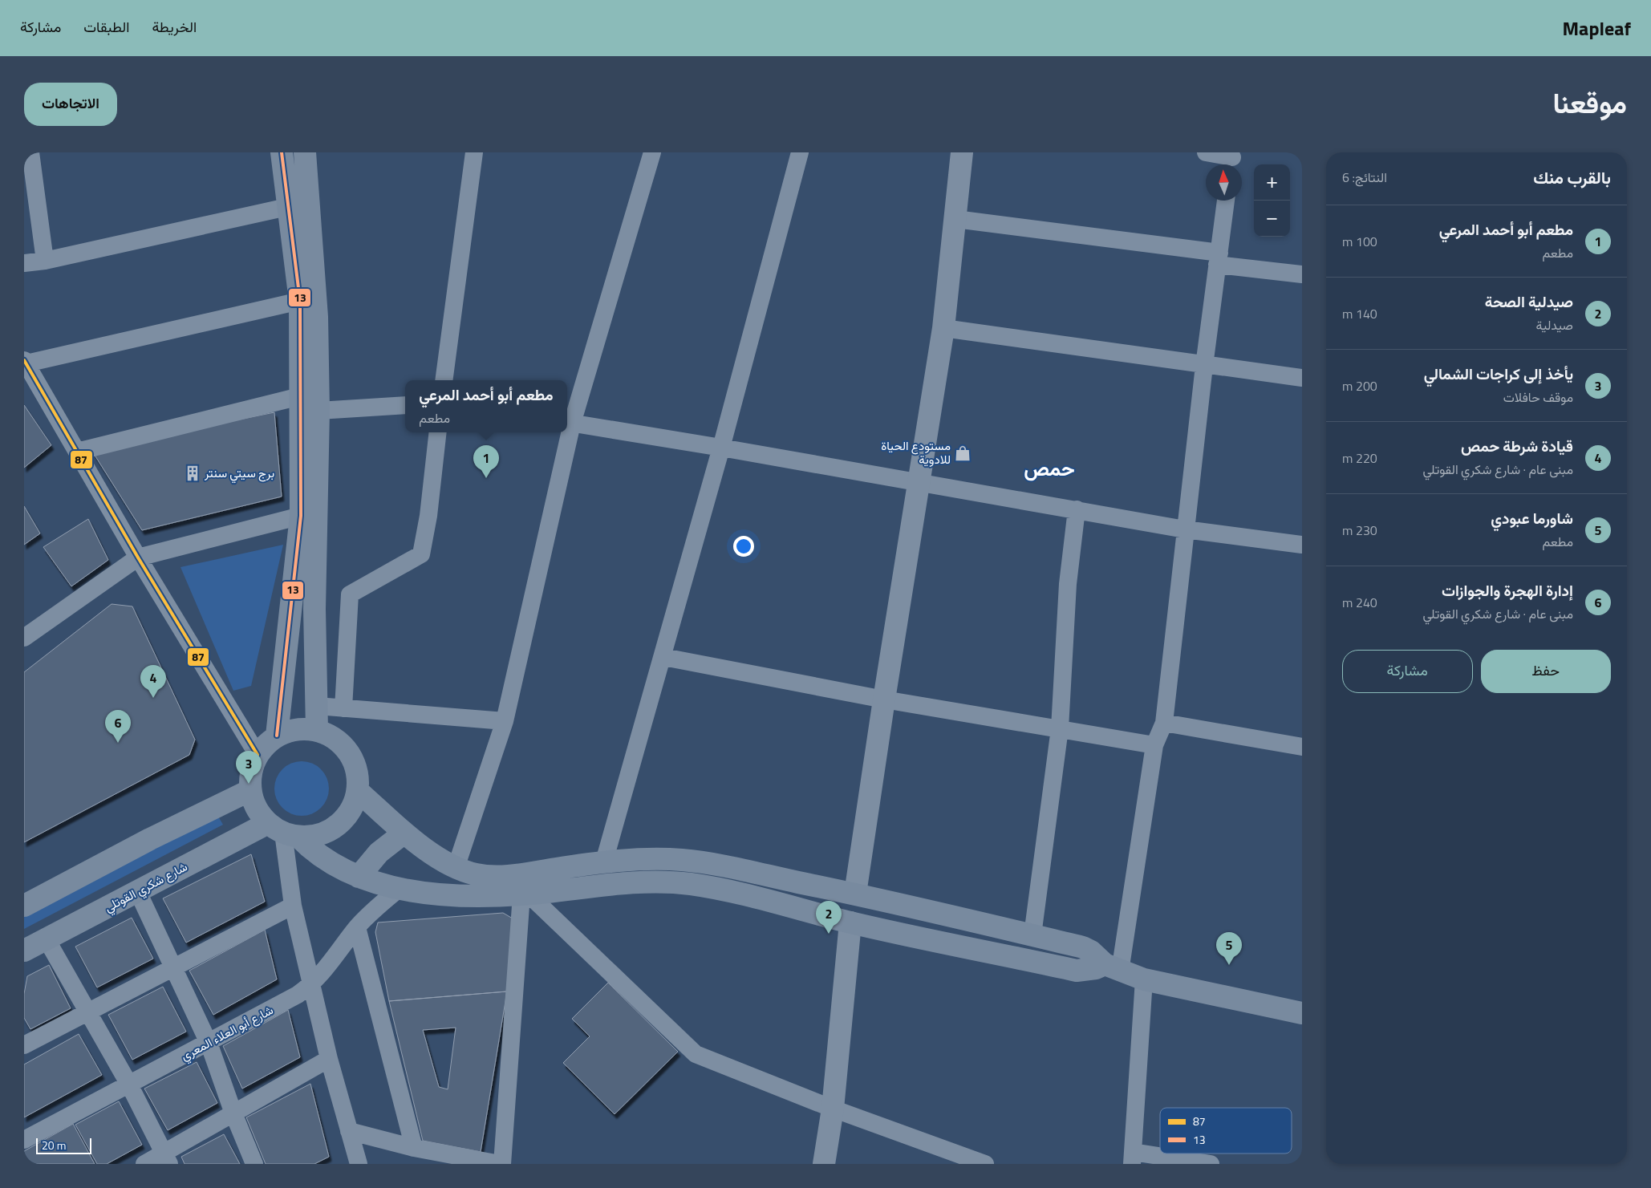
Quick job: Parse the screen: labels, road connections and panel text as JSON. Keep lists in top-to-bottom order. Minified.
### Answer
{"streets":{"main road":["شارع شكري القوتلي"],"street":["شارع أبو العلاء المعري"]},"districts":["حمص"],"places":{"shop":["مستودع الحياة للادوية"],"building":["برج سيتي سنتر"]},"lines":["transit line 13","transit line 87"],"legend":["87","13"],"scale_bar":"20 m","north":"top","page":{"header":"Mapleaf","nav":["الخريطة","الطبقات","مشاركة"],"title":"موقعنا","buttons":["الاتجاهات",["حفظ","مشاركة"]],"heading":["بالقرب منك","النتائج: 6"],"map_buttons":["+","−"],"list":[{"mark":"1","name":"مطعم أبو أحمد المرعي","note":"مطعم","value":"100 m"},{"mark":"2","name":"صيدلية الصحة","note":"صيدلية","value":"140 m"},{"mark":"3","name":"يأخذ إلى كراجات الشمالي","note":"موقف حافلات","value":"200 m"},{"mark":"4","name":"قيادة شرطة حمص","note":"مبنى عام · شارع شكري القوتلي","value":"220 m"},{"mark":"5","name":"شاورما عبودي","note":"مطعم","value":"230 m"},{"mark":"6","name":"إدارة الهجرة والجوازات","note":"مبنى عام · شارع شكري القوتلي","value":"240 m"}],"popup":["مطعم أبو أحمد المرعي","مطعم"],"pins":["1","4","6","3","2","5"],"scale":"20 m"}}
